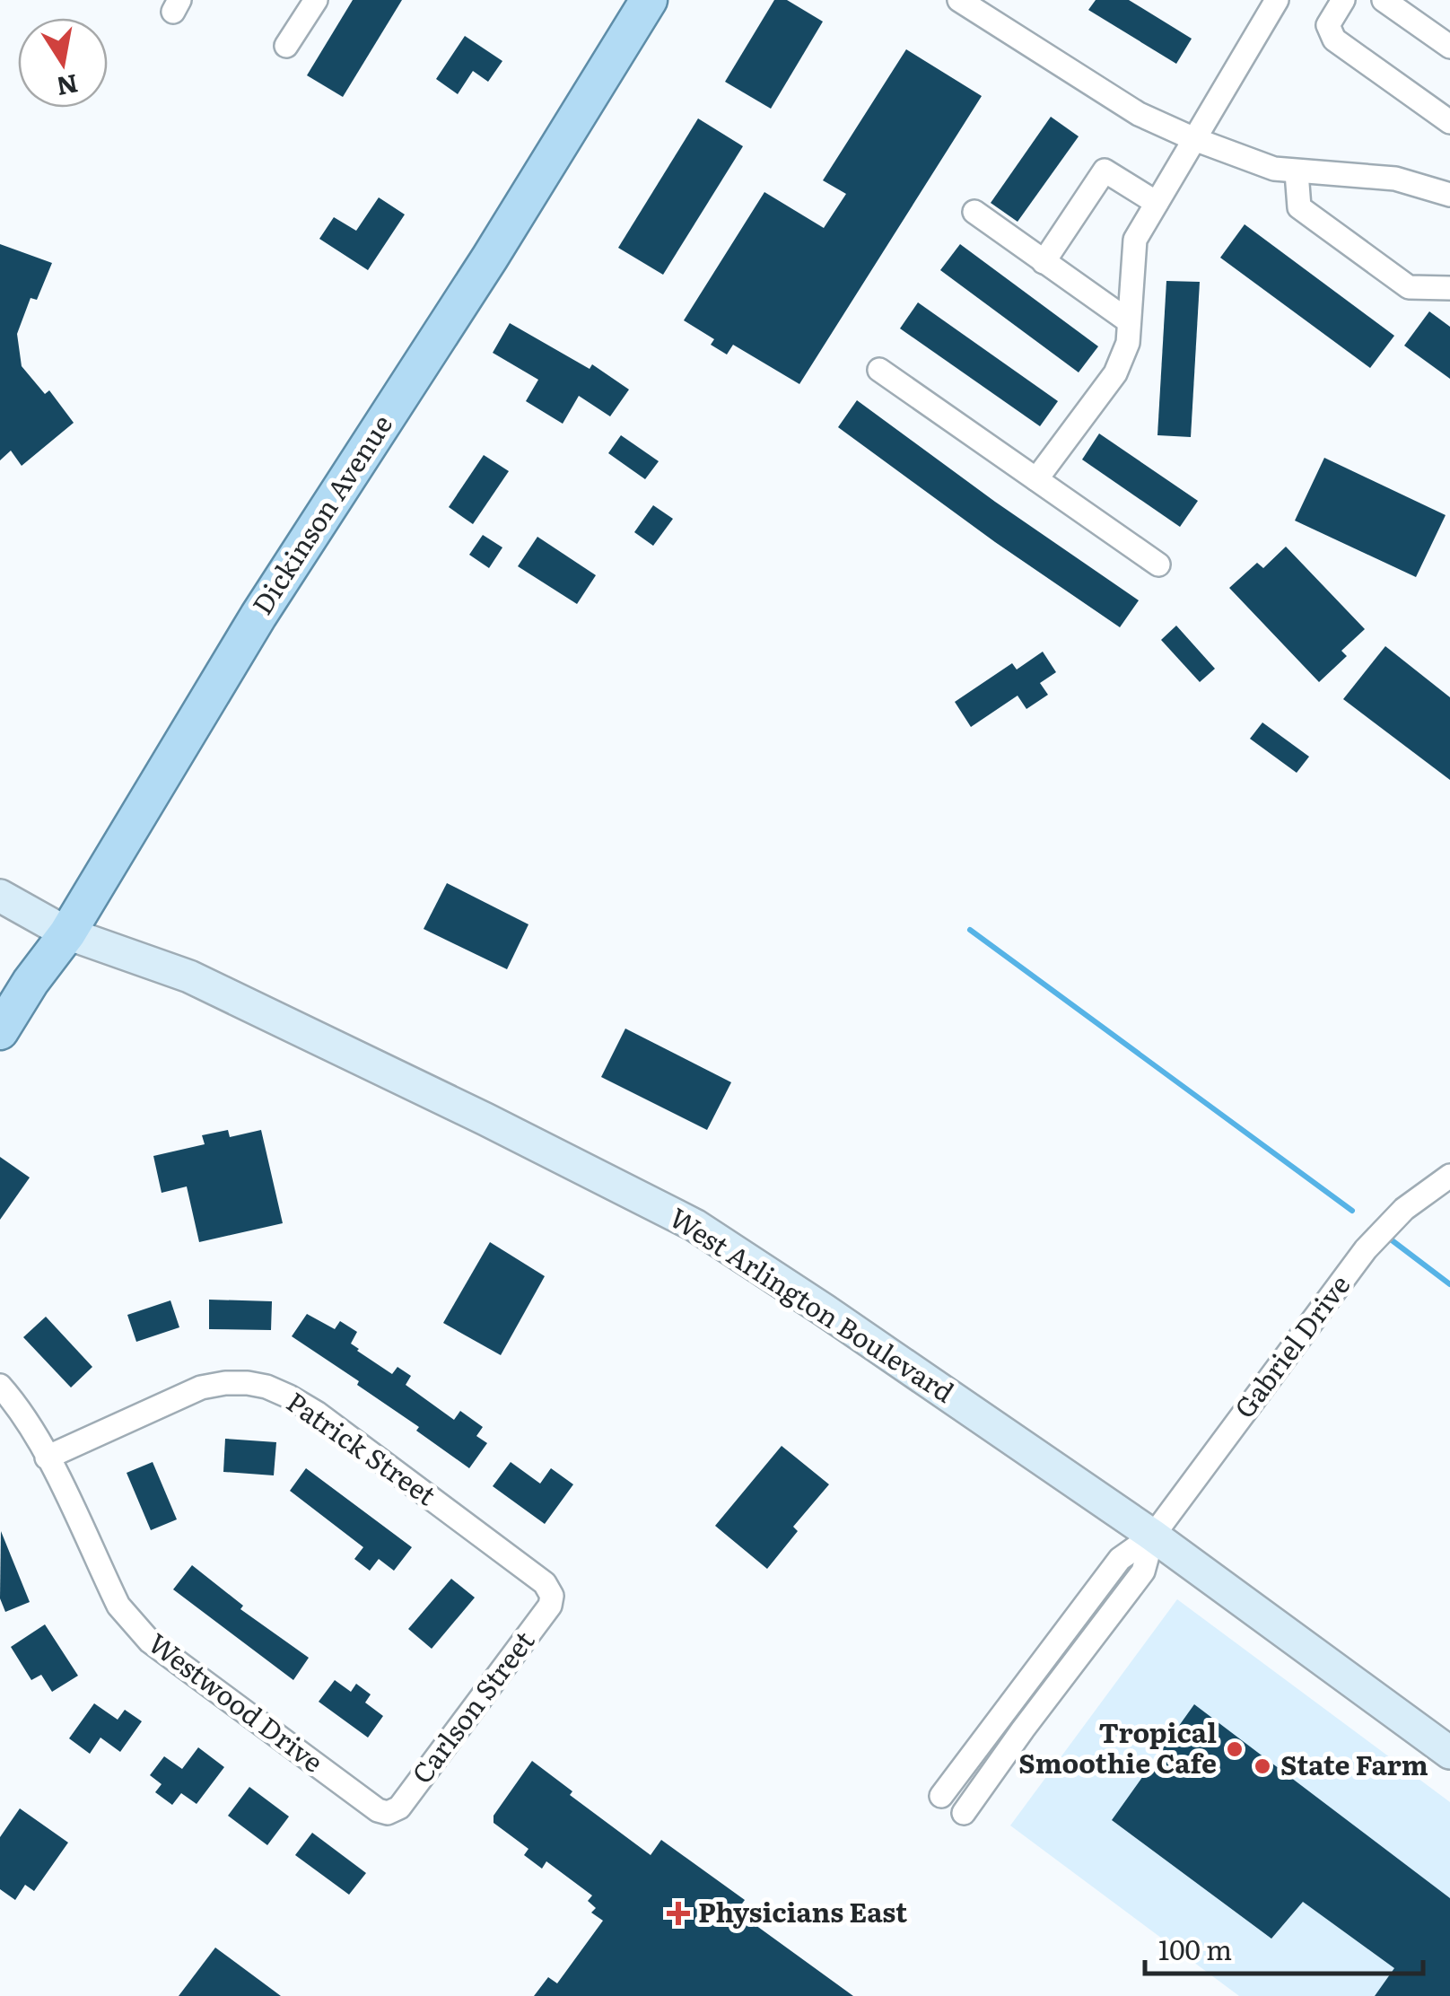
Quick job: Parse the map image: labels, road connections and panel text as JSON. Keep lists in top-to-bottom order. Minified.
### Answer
{"streets":{"main road":["Dickinson Avenue","West Arlington Boulevard"],"street":["Gabriel Drive","Patrick Street","Westwood Drive","Carlson Street"]},"crossings":[["Dickinson Avenue","West Arlington Boulevard"],["West Arlington Boulevard","Gabriel Drive"],["Patrick Street","Westwood Drive"],["Patrick Street","Carlson Street"],["Westwood Drive","Carlson Street"]],"places":{"other":["Tropical Smoothie Cafe","State Farm"],"health":["Physicians East"]},"scale_bar":"100 m","north":"bottom"}
